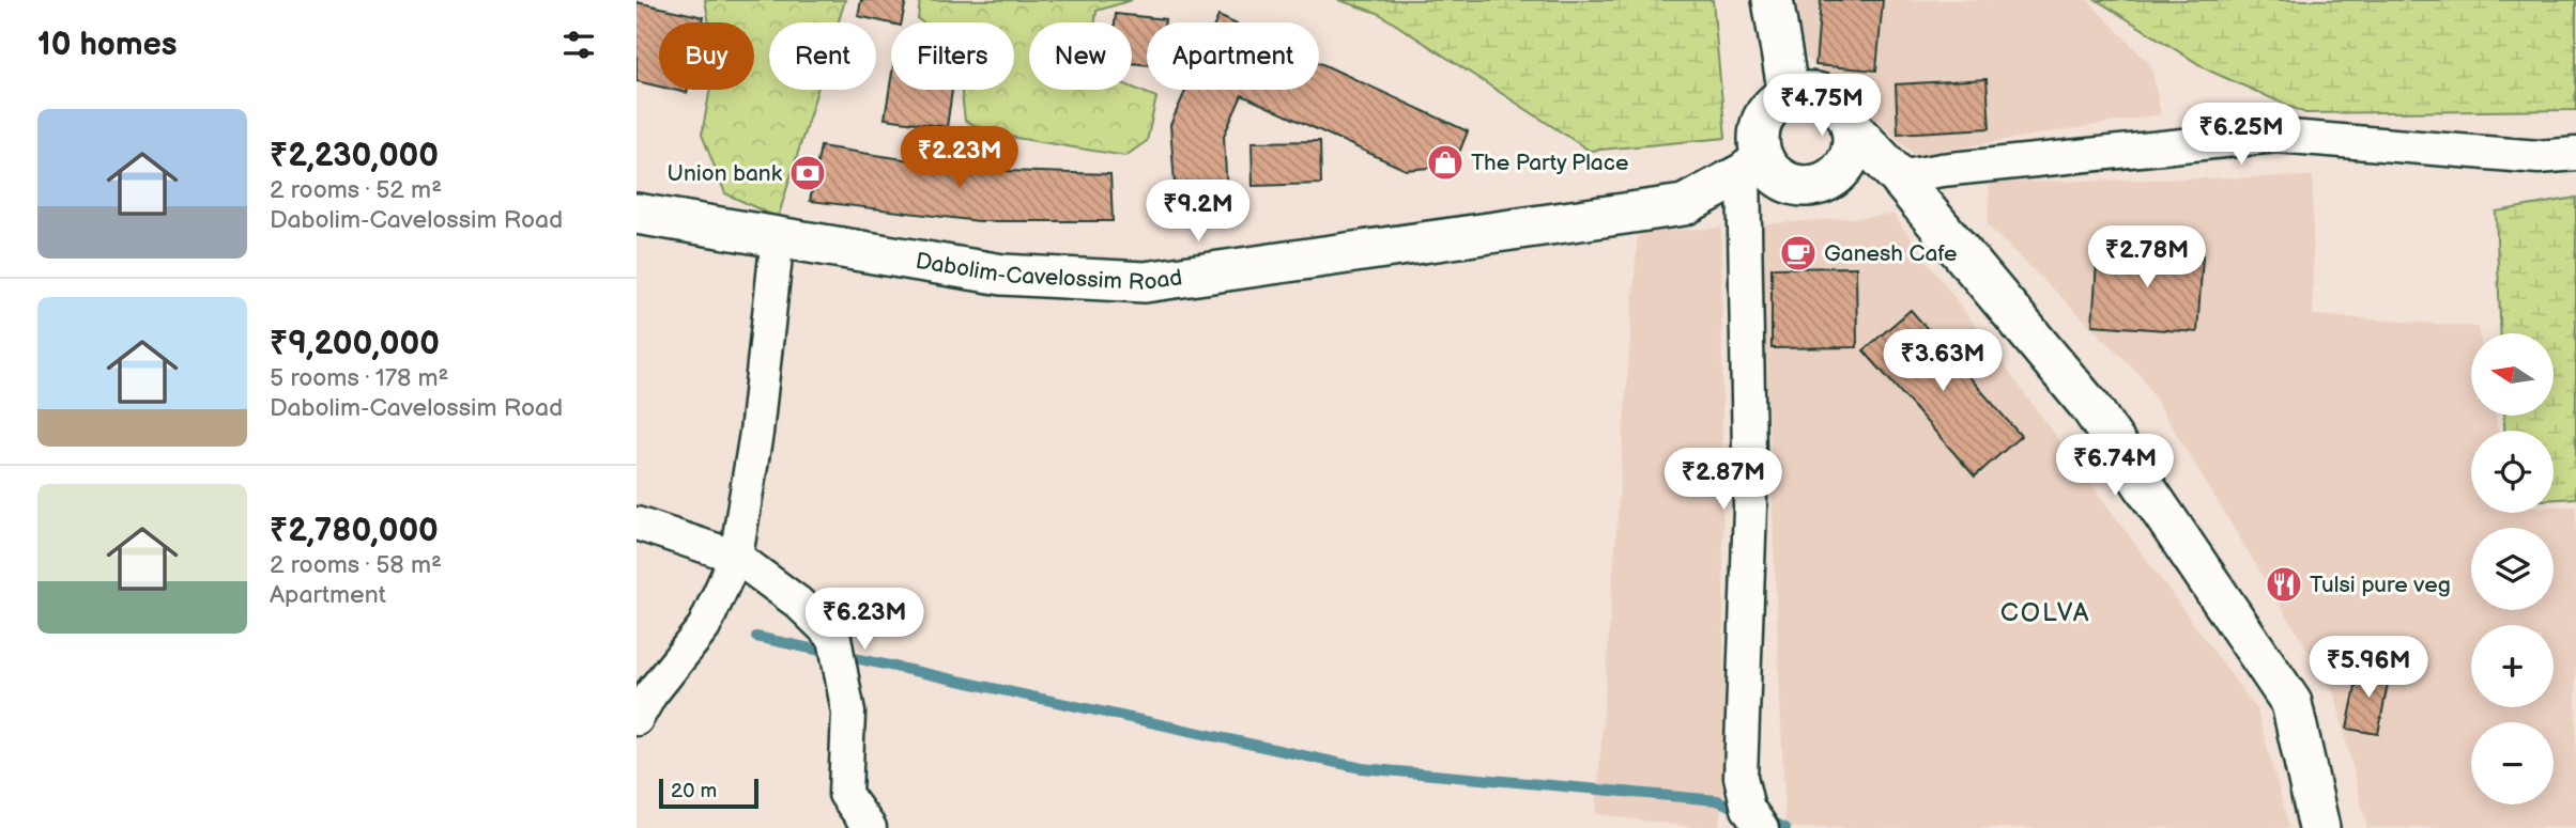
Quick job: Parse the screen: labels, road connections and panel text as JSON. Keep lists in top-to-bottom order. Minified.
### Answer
{"streets":{"main road":["Dabolim-Cavelossim Road"]},"districts":["COLVA"],"places":{"shop":["The Party Place"],"bank":["Union bank"],"cafe":["Ganesh Cafe"],"restaurant":["Tulsi pure veg"]},"scale_bar":"20 m","north":"left","page":{"heading":"10 homes","chip":["Buy","Rent","Filters","New","Apartment"],"price":["₹4.75M","₹6.25M","₹2.23M","₹9.2M","₹2.78M","₹3.63M","₹6.74M","₹2.87M","₹6.23M","₹5.96M"],"list":[{"name":"₹2,230,000","note":"2 rooms · 52 m² · Dabolim-Cavelossim Road"},{"name":"₹9,200,000","note":"5 rooms · 178 m² · Dabolim-Cavelossim Road"},{"name":"₹2,780,000","note":"2 rooms · 58 m² · Apartment"}],"map_buttons":["+","−"],"scale":"20 m"}}
